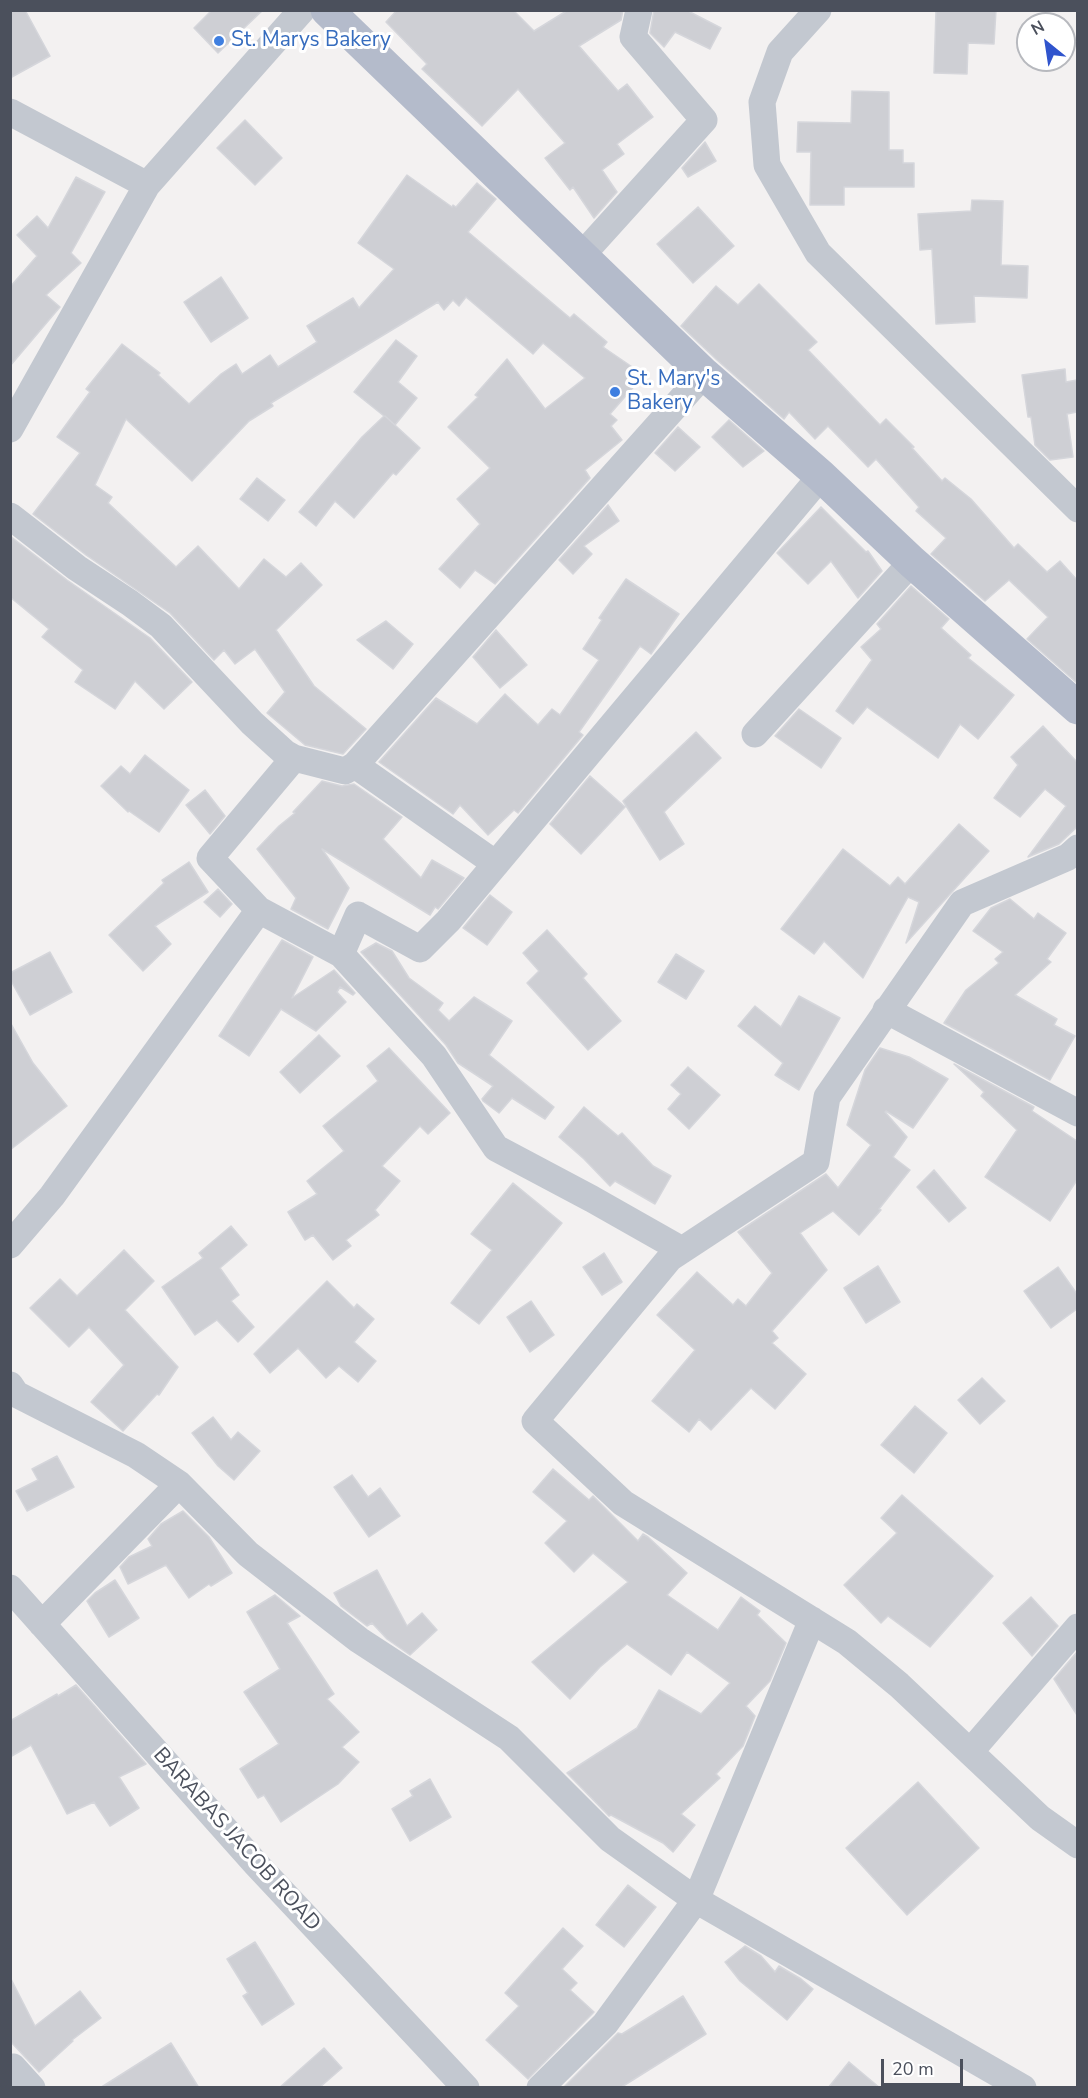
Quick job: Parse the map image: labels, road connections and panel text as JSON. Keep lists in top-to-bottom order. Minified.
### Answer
{"streets":{"street":["BARABAS JACOB ROAD"]},"places":["St. Marys Bakery","St. Mary's Bakery"],"scale_bar":"20 m","north":"top left"}
